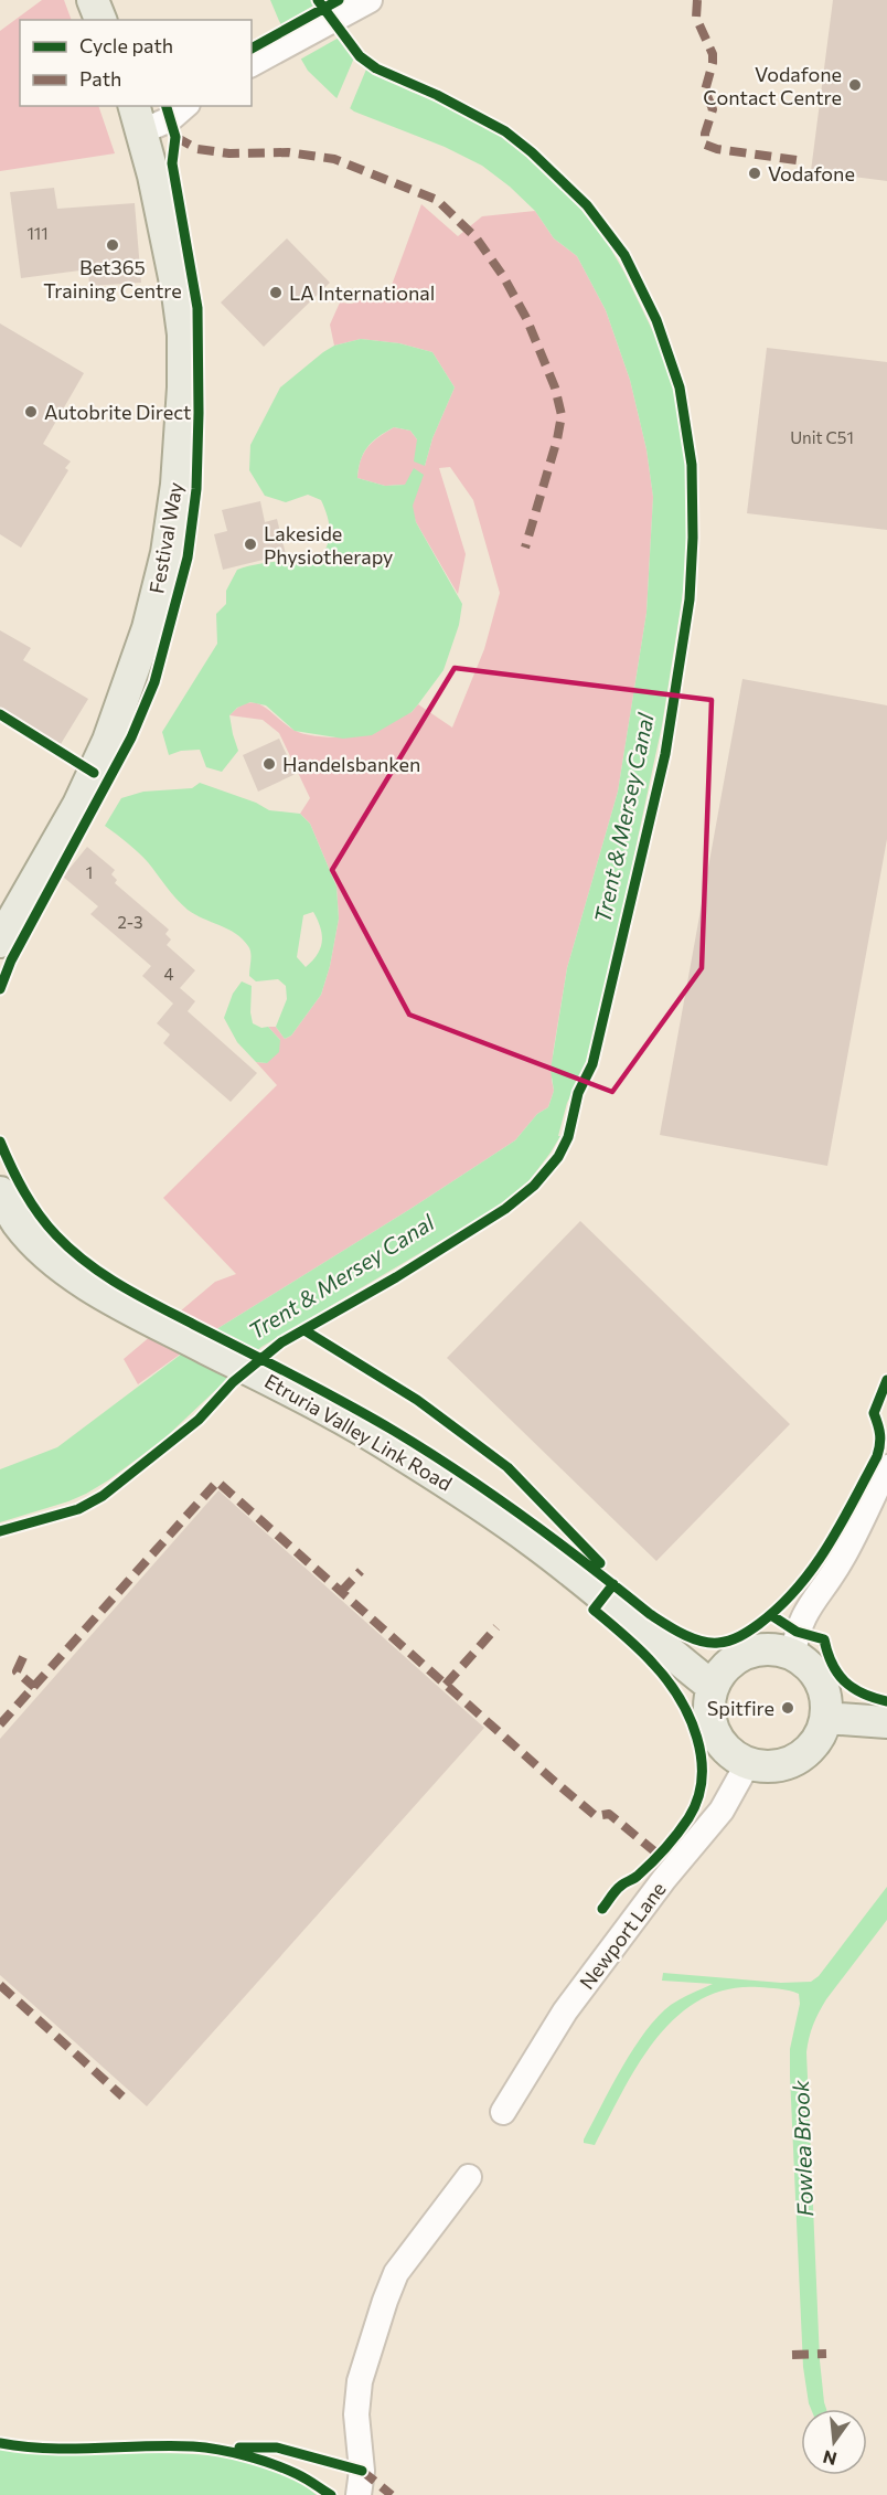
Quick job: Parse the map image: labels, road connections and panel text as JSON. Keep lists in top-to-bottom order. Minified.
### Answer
{"streets":{"main road":["Festival Way","Etruria Valley Link Road"],"street":["Newport Lane"]},"crossings":[["Etruria Valley Link Road","Newport Lane"]],"water":["Trent & Mersey Canal","Fowlea Brook"],"places":["Vodafone Contact Centre","Vodafone","Bet365 Training Centre","LA International","Autobrite Direct","Lakeside Physiotherapy","Handelsbanken","Spitfire"],"house_numbers":["111","Unit C51","1","2-3","4"],"legend":["Cycle path","Path"],"north":"bottom"}
